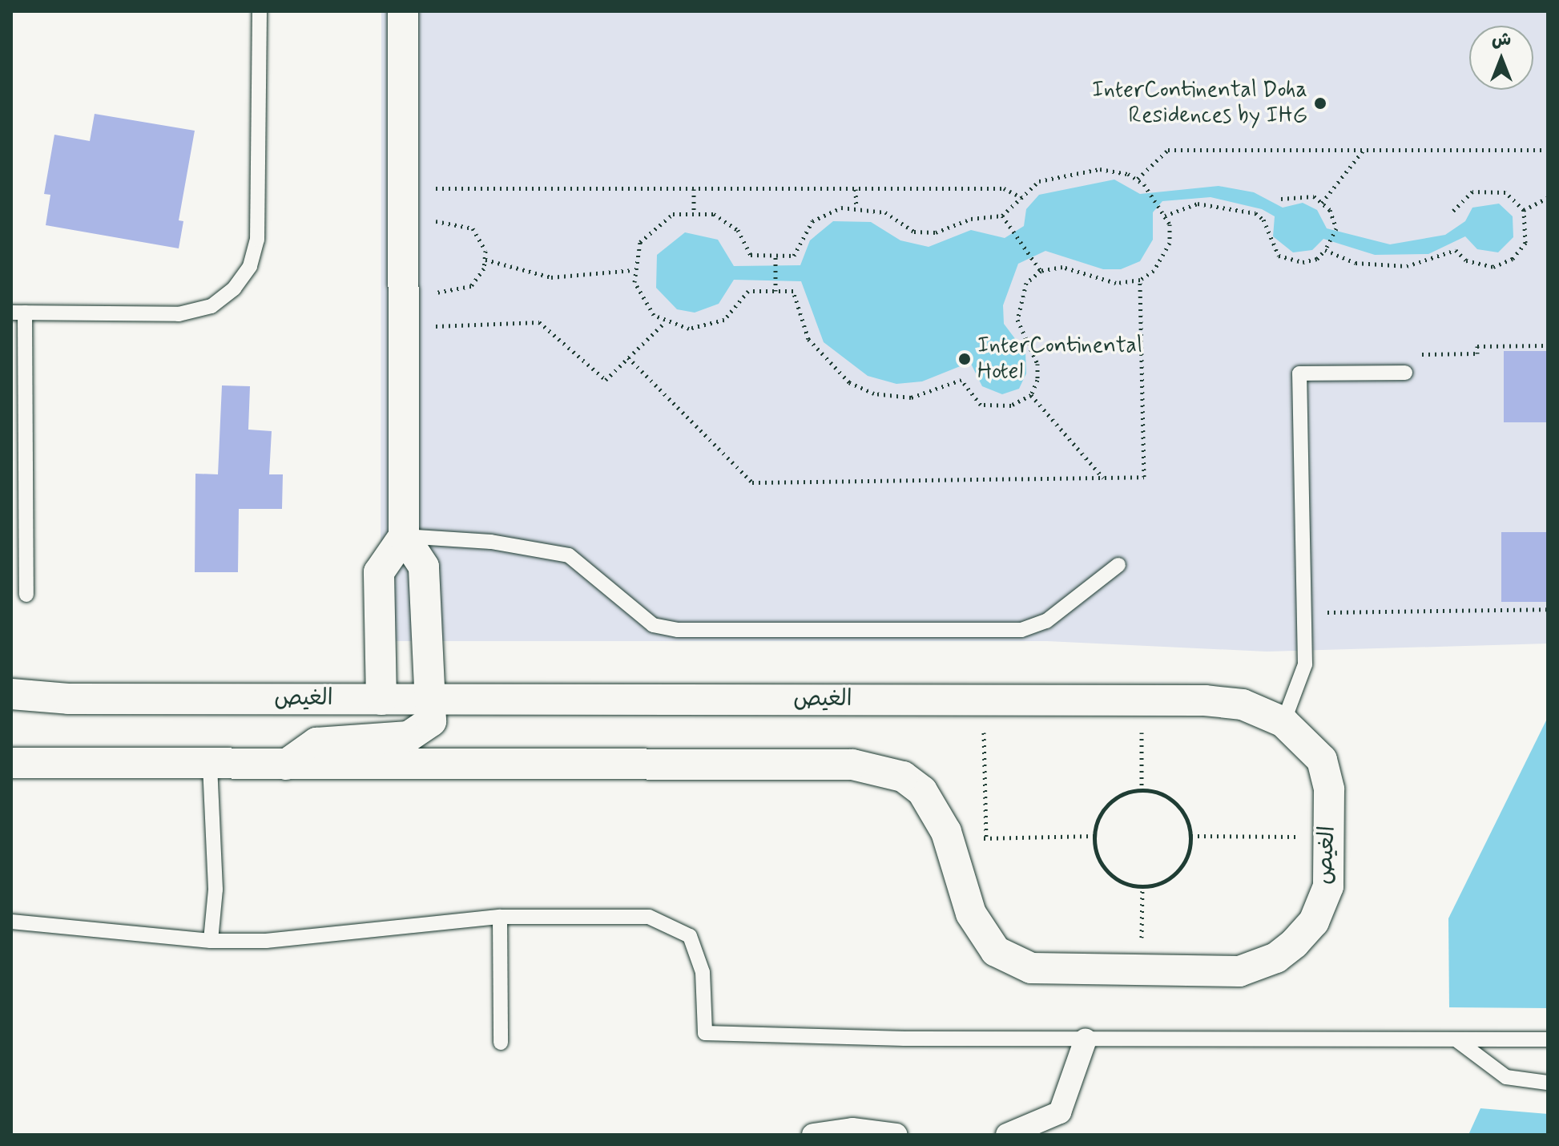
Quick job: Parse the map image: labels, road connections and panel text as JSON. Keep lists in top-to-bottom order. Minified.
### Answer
{"streets":{"street":["الغيص"]},"places":["InterContinental Doha Residences by IHG","InterContinental Hotel"],"north":"top"}
